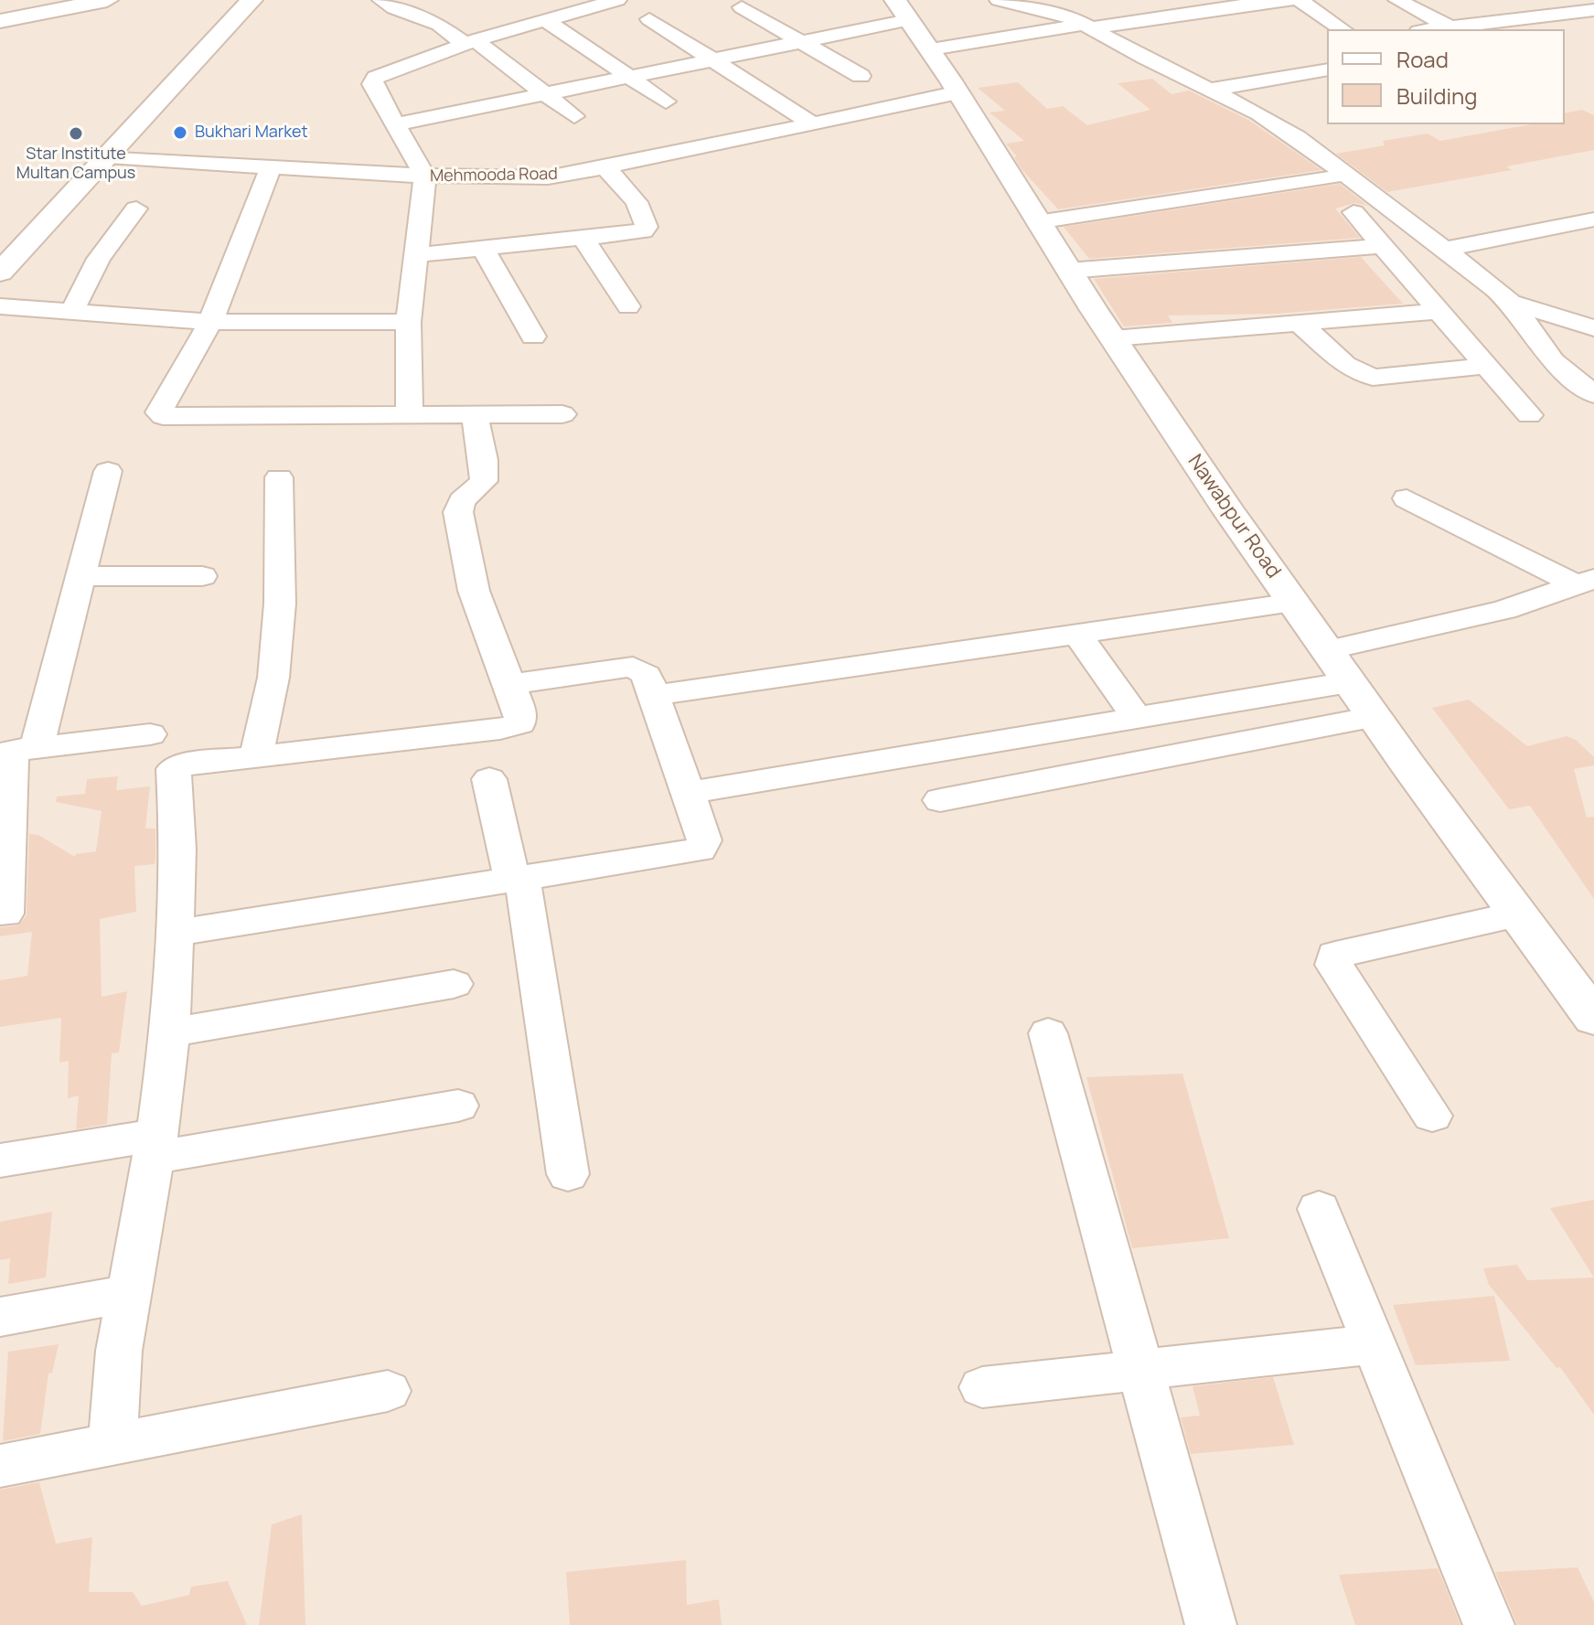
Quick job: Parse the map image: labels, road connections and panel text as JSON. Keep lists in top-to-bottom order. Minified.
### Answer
{"streets":{"street":["Mehmooda Road","Nawabpur Road"]},"crossings":[["Mehmooda Road","Nawabpur Road"]],"places":["Bukhari Market","Star Institute Multan Campus"],"legend":["Road","Building"]}
